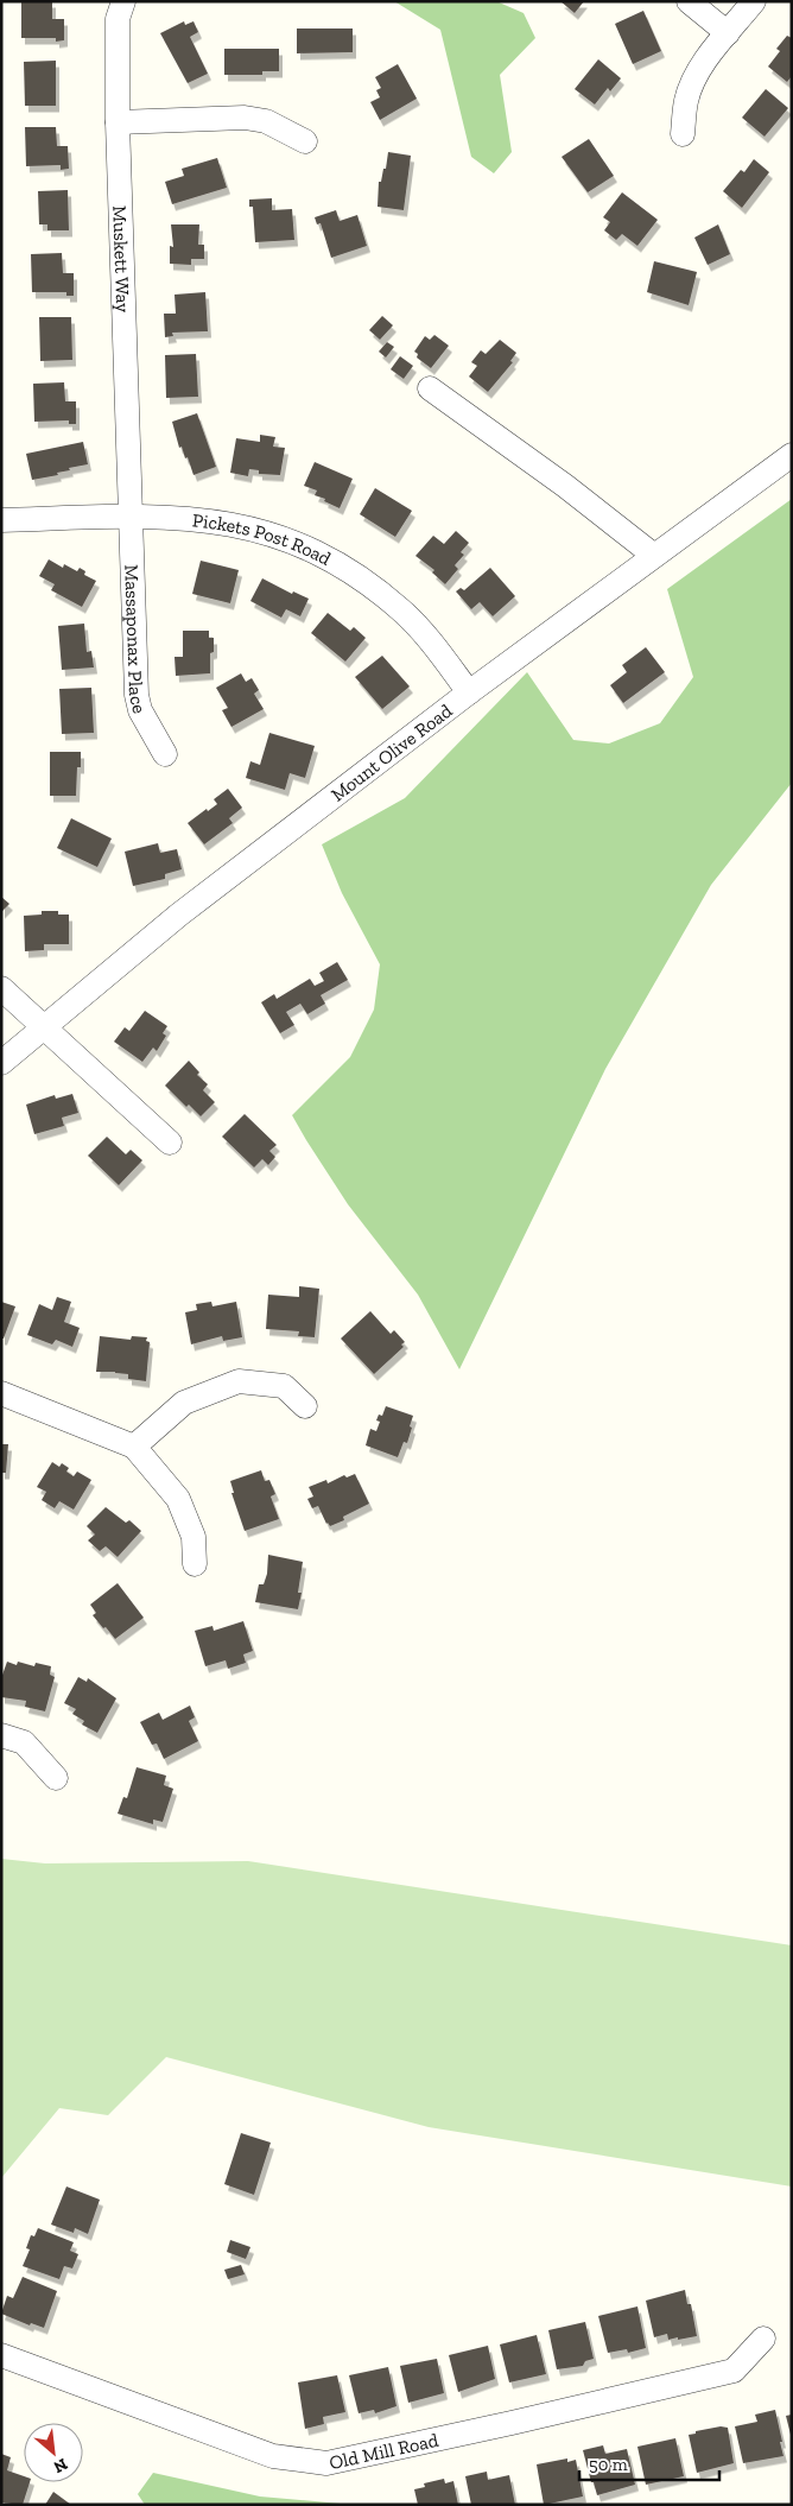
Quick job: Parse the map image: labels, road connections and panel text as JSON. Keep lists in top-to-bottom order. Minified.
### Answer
{"streets":{"street":["Muskett Way","Pickets Post Road","Massaponax Place","Mount Olive Road","Old Mill Road"]},"crossings":[["Muskett Way","Pickets Post Road"],["Muskett Way","Massaponax Place"],["Pickets Post Road","Massaponax Place"],["Pickets Post Road","Mount Olive Road"]],"scale_bar":"50 m","north":"bottom right"}
